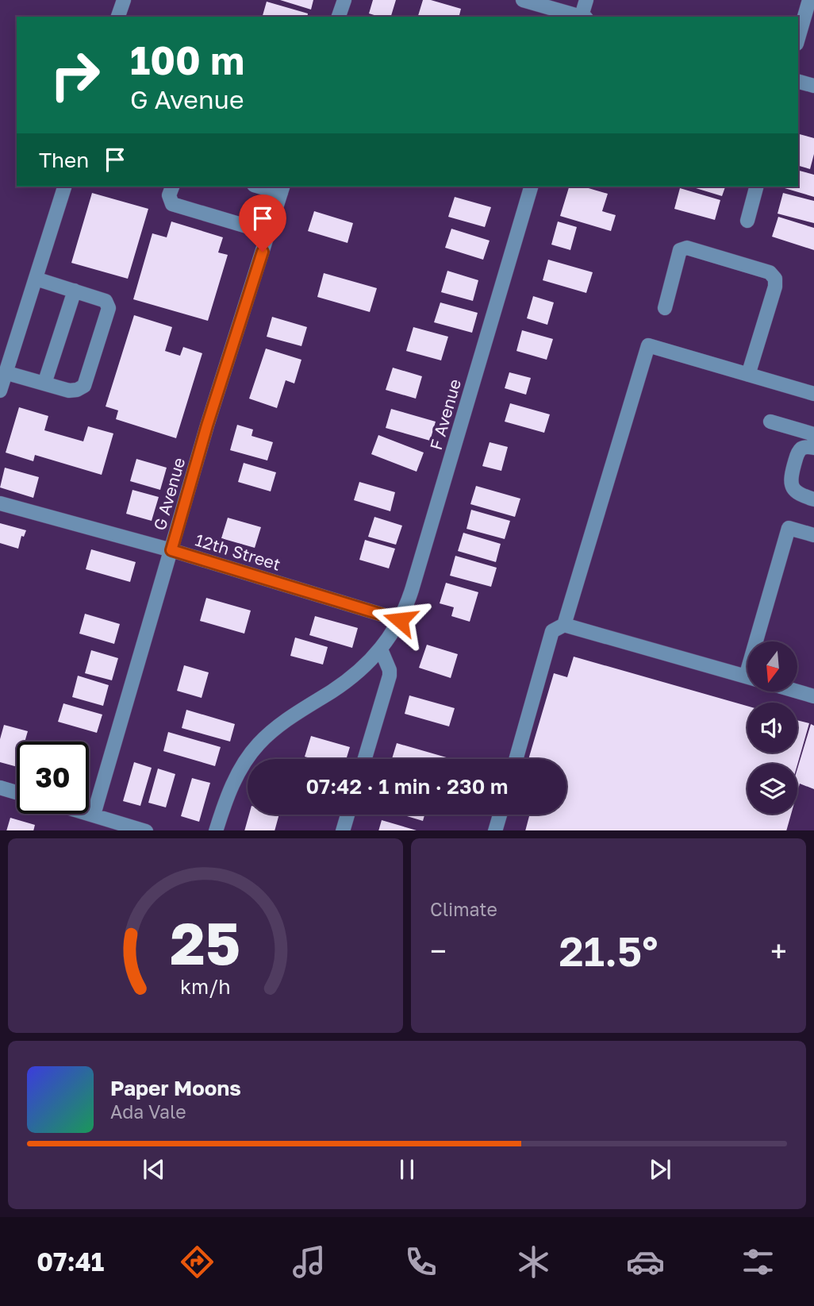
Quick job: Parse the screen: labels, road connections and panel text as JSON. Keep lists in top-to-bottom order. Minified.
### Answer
{"streets":{"street":["F Avenue","G Avenue","12th Street"]},"crossings":[["F Avenue","12th Street"],["G Avenue","12th Street"]],"north":"bottom","page":{"turn":["100 m","G Avenue"],"then":"Then","limit":"30","trip":"07:42 · 1 min · 230 m","tile":"Climate","heat":["−","21.5°","+"],"song":["Paper Moons","Ada Vale"],"tabs":"07:41","gauge":["25","km/h"]}}
